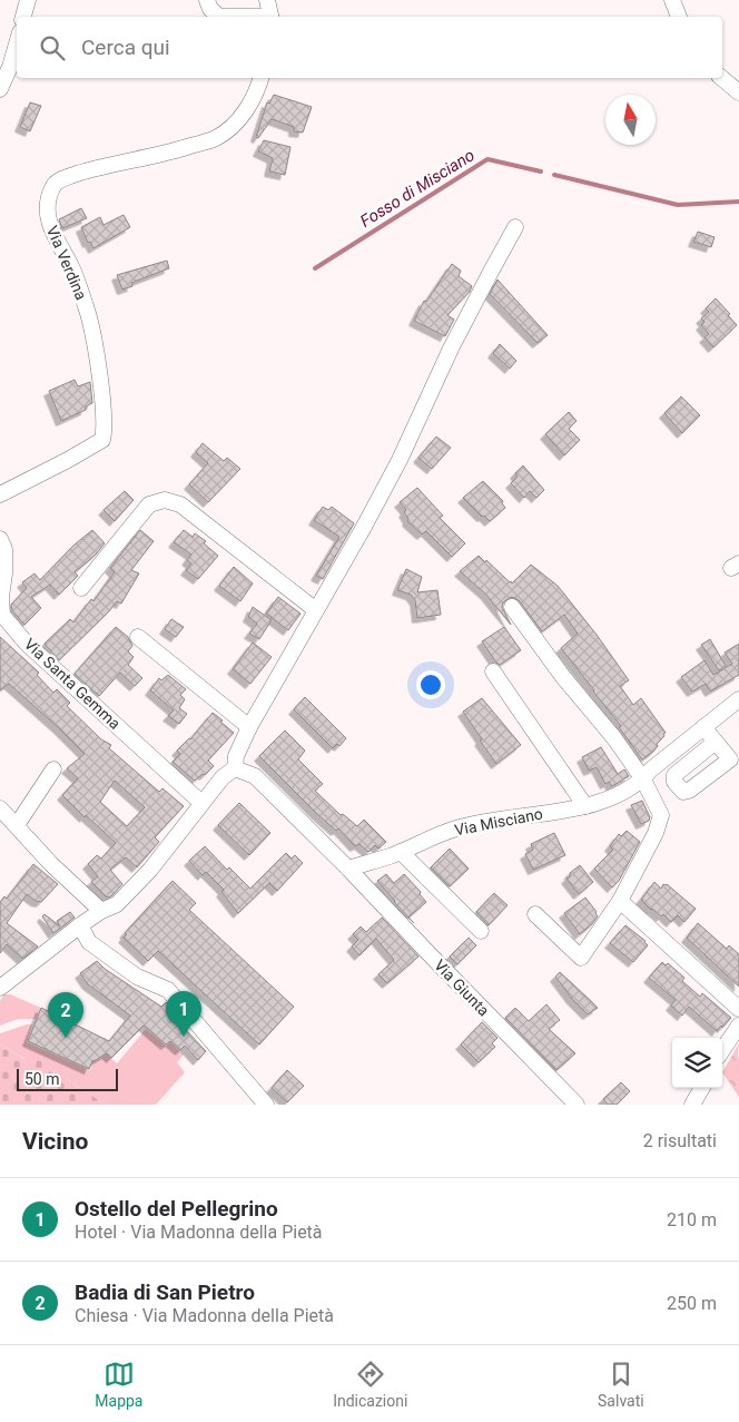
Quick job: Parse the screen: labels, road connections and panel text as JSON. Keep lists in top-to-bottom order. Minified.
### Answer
{"streets":{"street":["Via Verdina","Via Santa Gemma","Via Misciano","Via Giunta"]},"crossings":[["Via Misciano","Via Giunta"]],"water":["Fosso di Misciano"],"scale_bar":"50 m","north":"top","page":{"search":"Cerca qui","pins":["1","2"],"scale":"50 m","heading":["Vicino","2 risultati"],"list":[{"mark":"1","name":"Ostello del Pellegrino","note":"Hotel · Via Madonna della Pietà","value":"210 m"},{"mark":"2","name":"Badia di San Pietro","note":"Chiesa · Via Madonna della Pietà","value":"250 m"}],"nav":["Mappa","Indicazioni","Salvati"]}}
